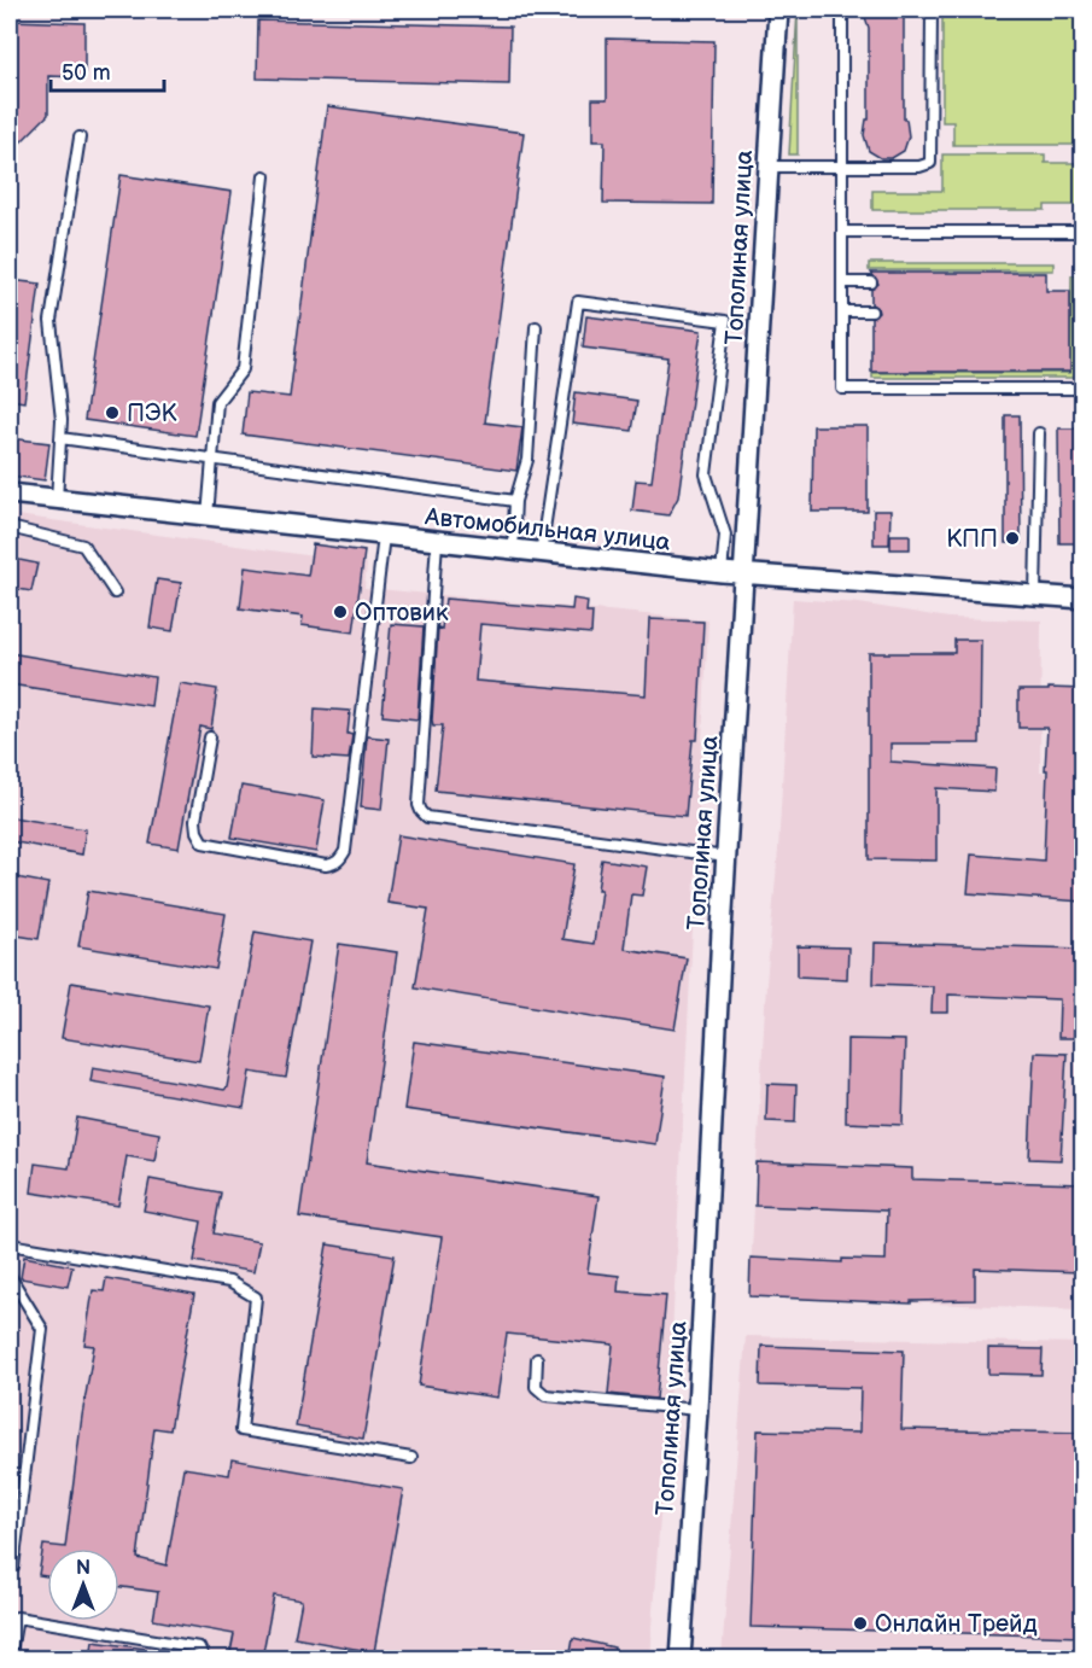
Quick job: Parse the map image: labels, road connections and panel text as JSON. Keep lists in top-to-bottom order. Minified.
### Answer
{"streets":{"street":["Тополиная улица","Автомобильная улица"]},"crossings":[["Тополиная улица","Автомобильная улица"]],"places":["ПЭК","КПП","Оптовик","Онлайн Трейд"],"scale_bar":"50 m","north":"top"}
